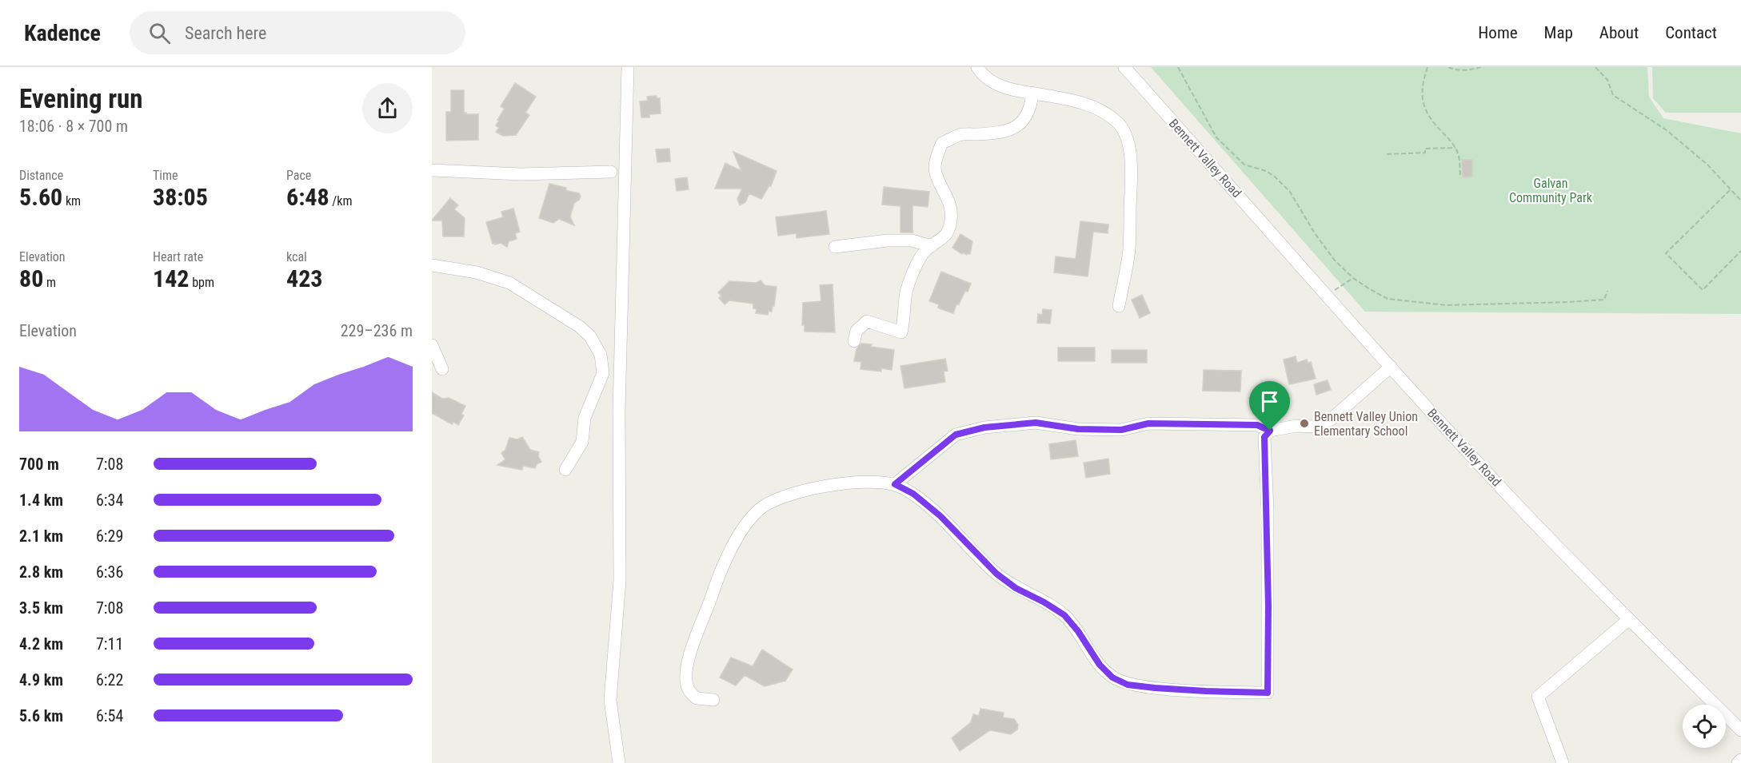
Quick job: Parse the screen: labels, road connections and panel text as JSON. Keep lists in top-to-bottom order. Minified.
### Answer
{"streets":{"street":["Bennett Valley Road"]},"parks":["Galvan Community Park"],"places":["Bennett Valley Union Elementary School"],"page":{"header":"Kadence","search":"Search here","nav":["Home","Map","About","Contact"],"heading":["Evening run","18:06 · 8 × 700 m"],"stats":[["Distance","5.60 km"],["Time","38:05"],["Pace","6:48 /km"],["Elevation","80 m"],["Heart rate","142 bpm"],["kcal","423"]],"chart":["Elevation","229–236 m"],"list":[{"name":"700 m","note":"7:08"},{"name":"1.4 km","note":"6:34"},{"name":"2.1 km","note":"6:29"},{"name":"2.8 km","note":"6:36"},{"name":"3.5 km","note":"7:08"},{"name":"4.2 km","note":"7:11"},{"name":"4.9 km","note":"6:22"},{"name":"5.6 km","note":"6:54"}]}}
